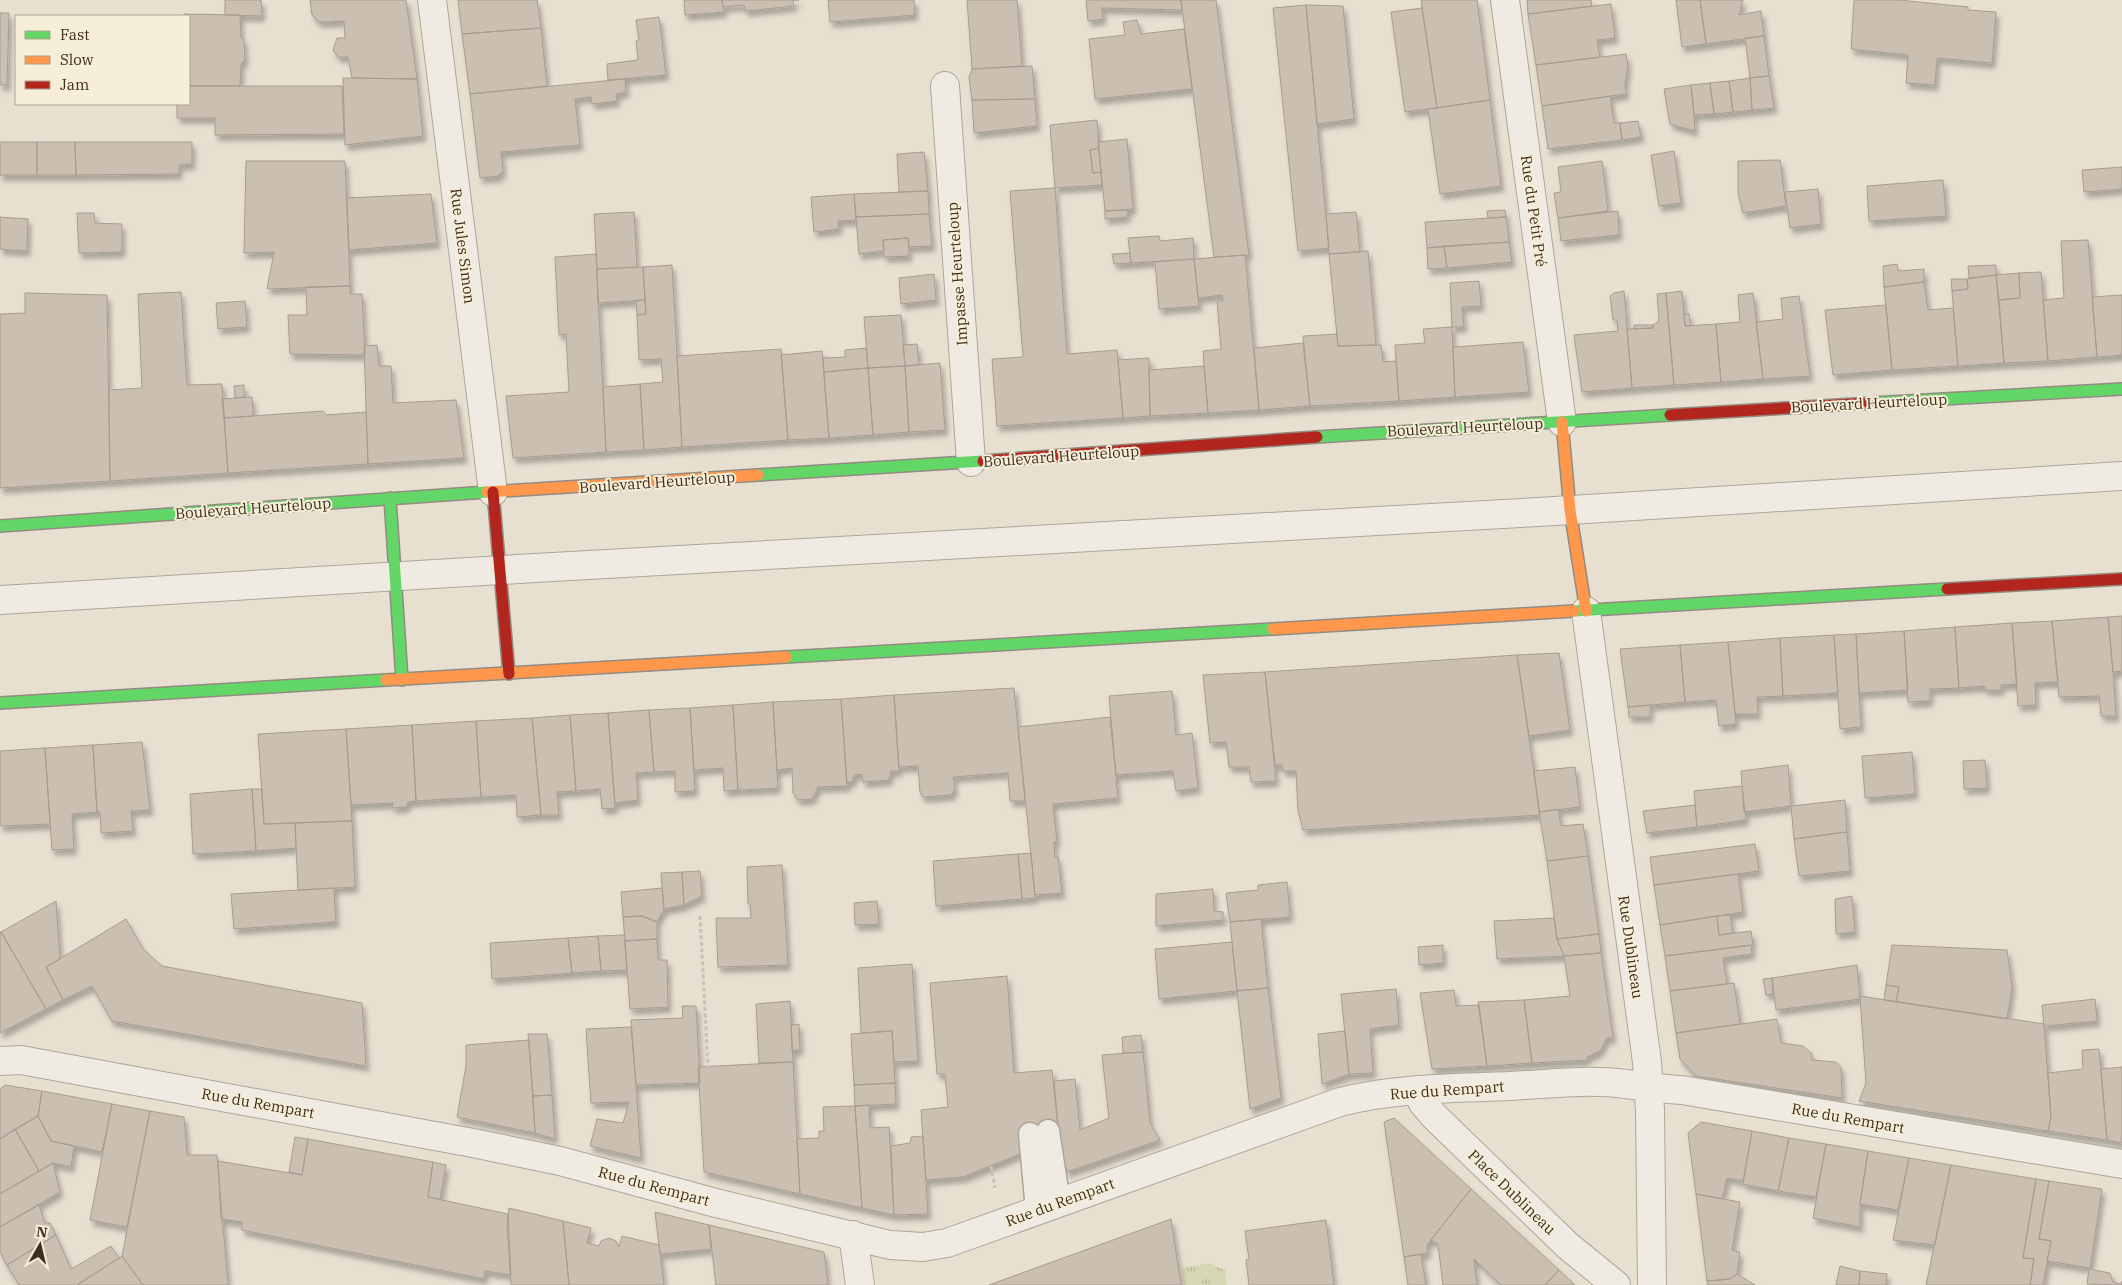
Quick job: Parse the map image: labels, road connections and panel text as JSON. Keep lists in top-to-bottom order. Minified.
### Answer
{"streets":{"main road":["Boulevard Heurteloup"],"street":["Rue du Petit Pré","Rue Jules Simon","Impasse Heurteloup","Rue Dublineau","Rue du Rempart","Place Dublineau"]},"crossings":[["Rue du Petit Pré","Boulevard Heurteloup"],["Rue Jules Simon","Boulevard Heurteloup"],["Impasse Heurteloup","Boulevard Heurteloup"],["Rue Dublineau","Rue du Rempart"],["Rue du Rempart","Place Dublineau"]],"legend":["Fast","Slow","Jam"],"north":"top"}
